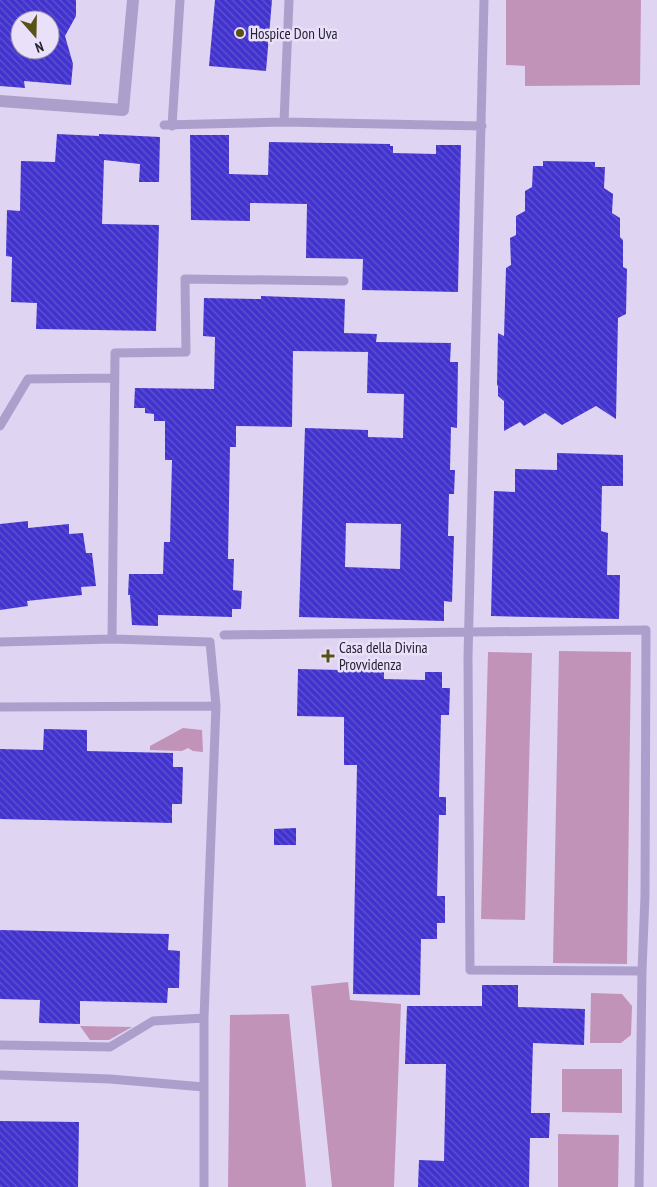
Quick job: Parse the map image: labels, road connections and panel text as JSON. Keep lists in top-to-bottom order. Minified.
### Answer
{"places":{"other":["Hospice Don Uva"],"health":["Casa della Divina Provvidenza"]},"north":"bottom"}
